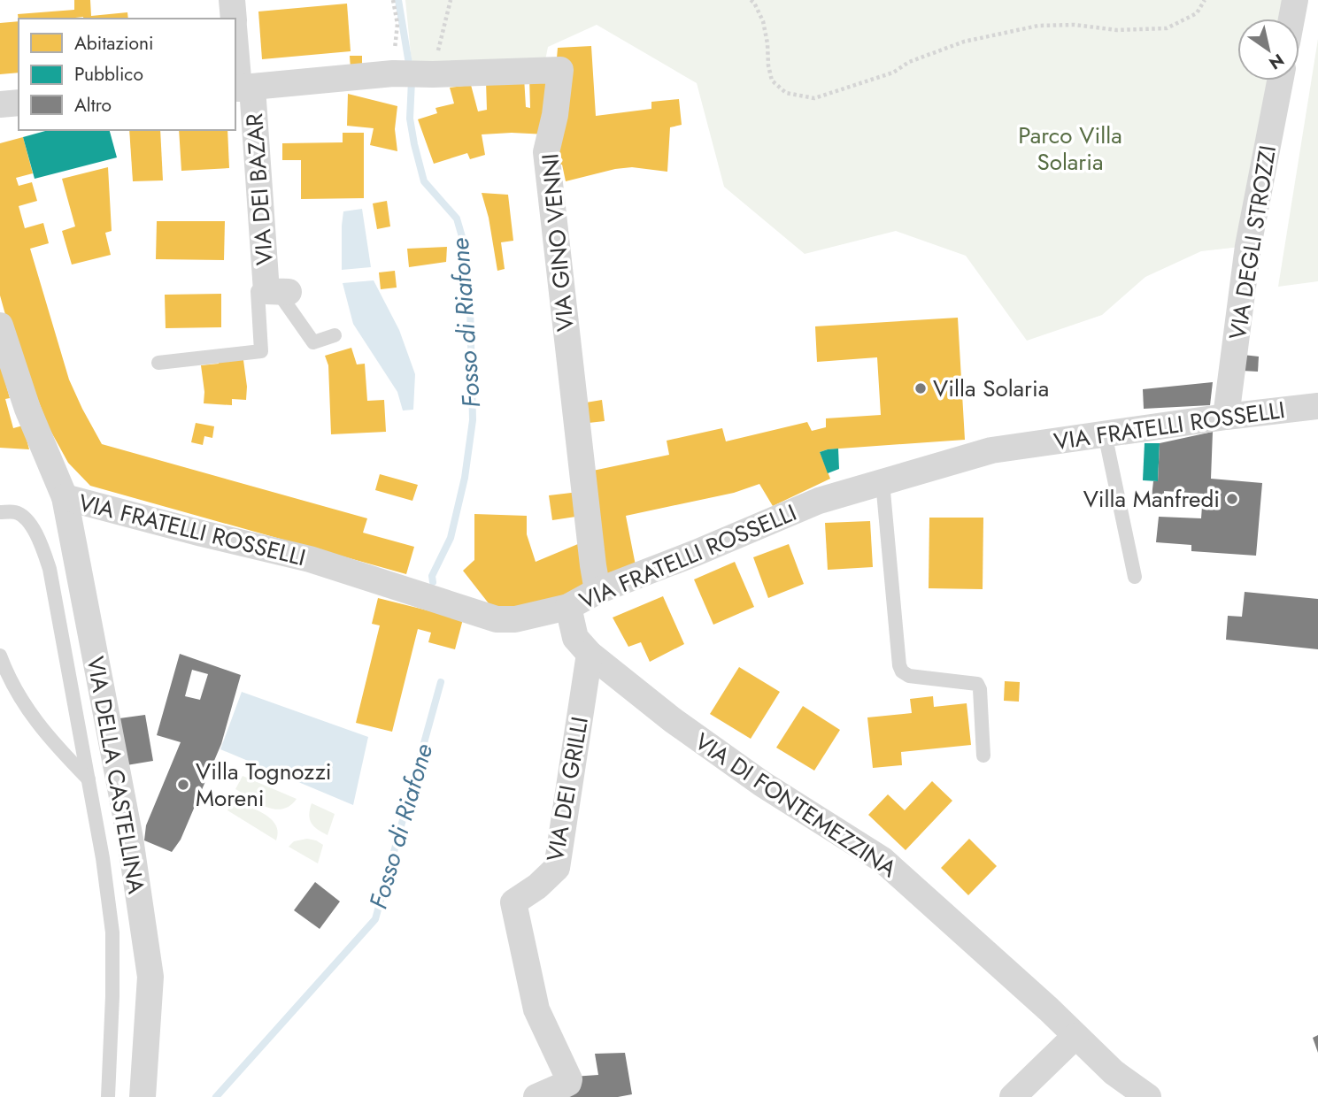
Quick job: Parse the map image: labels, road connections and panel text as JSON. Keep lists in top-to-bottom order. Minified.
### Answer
{"streets":{"street":["VIA DEI BAZAR","VIA GINO VENNI","VIA DEGLI STROZZI","VIA FRATELLI ROSSELLI","VIA DELLA CASTELLINA","VIA DEI GRILLI","VIA DI FONTEMEZZINA"]},"crossings":[["VIA DEI BAZAR","VIA GINO VENNI"],["VIA GINO VENNI","VIA FRATELLI ROSSELLI"],["VIA DEGLI STROZZI","VIA FRATELLI ROSSELLI"],["VIA FRATELLI ROSSELLI","VIA DELLA CASTELLINA"],["VIA FRATELLI ROSSELLI","VIA DI FONTEMEZZINA"],["VIA DEI GRILLI","VIA DI FONTEMEZZINA"]],"water":["Fosso di Riafone"],"parks":["Parco Villa Solaria"],"places":["Villa Solaria","Villa Manfredi","Villa Tognozzi Moreni"],"legend":["Abitazioni","Pubblico","Altro"],"north":"bottom right"}
